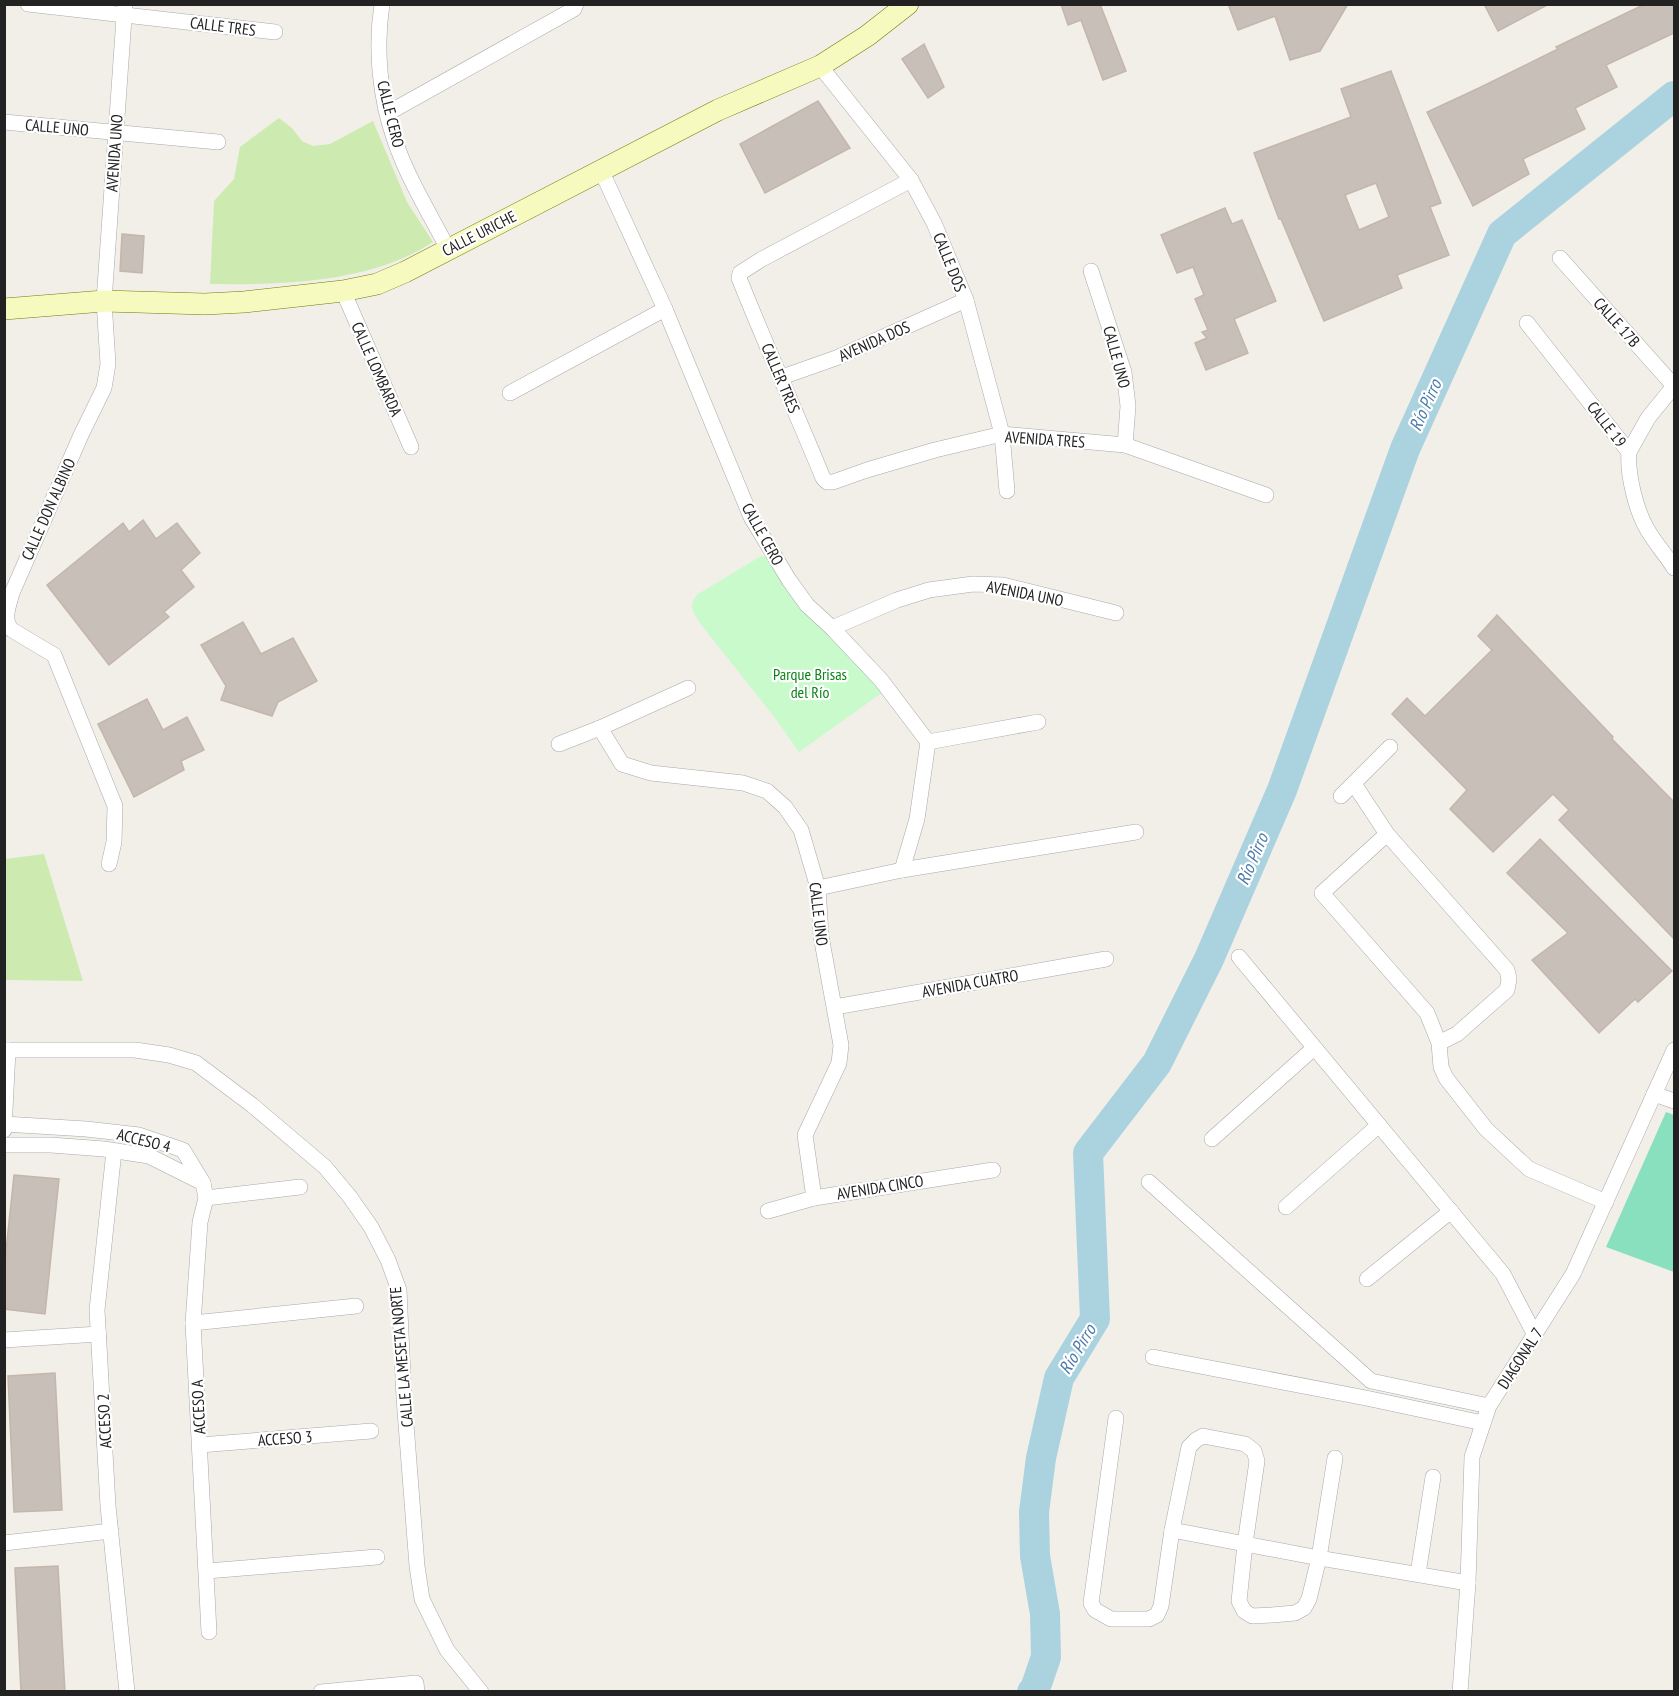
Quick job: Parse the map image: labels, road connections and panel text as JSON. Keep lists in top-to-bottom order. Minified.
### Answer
{"streets":{"main road":["CALLE URICHE"],"street":["CALLE TRES","CALLE CERO","CALLE UNO","AVENIDA UNO","CALLE DOS","CALLE 17B","AVENIDA DOS","CALLE LOMBARDA","CALLER TRES","CALLE 19","AVENIDA TRES","CALLE DON ALBINO","AVENIDA CUATRO","ACCESO 4","AVENIDA CINCO","CALLE LA MESETA NORTE","DIAGONAL 7","ACCESO A","ACCESO 2","ACCESO 3"]},"crossings":[["CALLE TRES","AVENIDA UNO"],["CALLE CERO","AVENIDA UNO"],["CALLE CERO","CALLE URICHE"],["CALLE UNO","AVENIDA UNO"],["CALLE UNO","AVENIDA TRES"],["CALLE UNO","AVENIDA CUATRO"],["CALLE UNO","AVENIDA CINCO"],["AVENIDA UNO","CALLE URICHE"],["AVENIDA UNO","CALLE DON ALBINO"],["CALLE URICHE","CALLE DOS"],["CALLE URICHE","CALLE LOMBARDA"],["CALLE URICHE","CALLE DON ALBINO"],["CALLE DOS","AVENIDA DOS"],["CALLE DOS","CALLER TRES"],["CALLE DOS","AVENIDA TRES"],["AVENIDA DOS","CALLER TRES"],["CALLER TRES","AVENIDA TRES"],["ACCESO 4","ACCESO A"],["ACCESO 4","ACCESO 2"],["ACCESO A","ACCESO 3"]],"water":["Río Pirro"],"parks":["Parque Brisas del Río"]}
